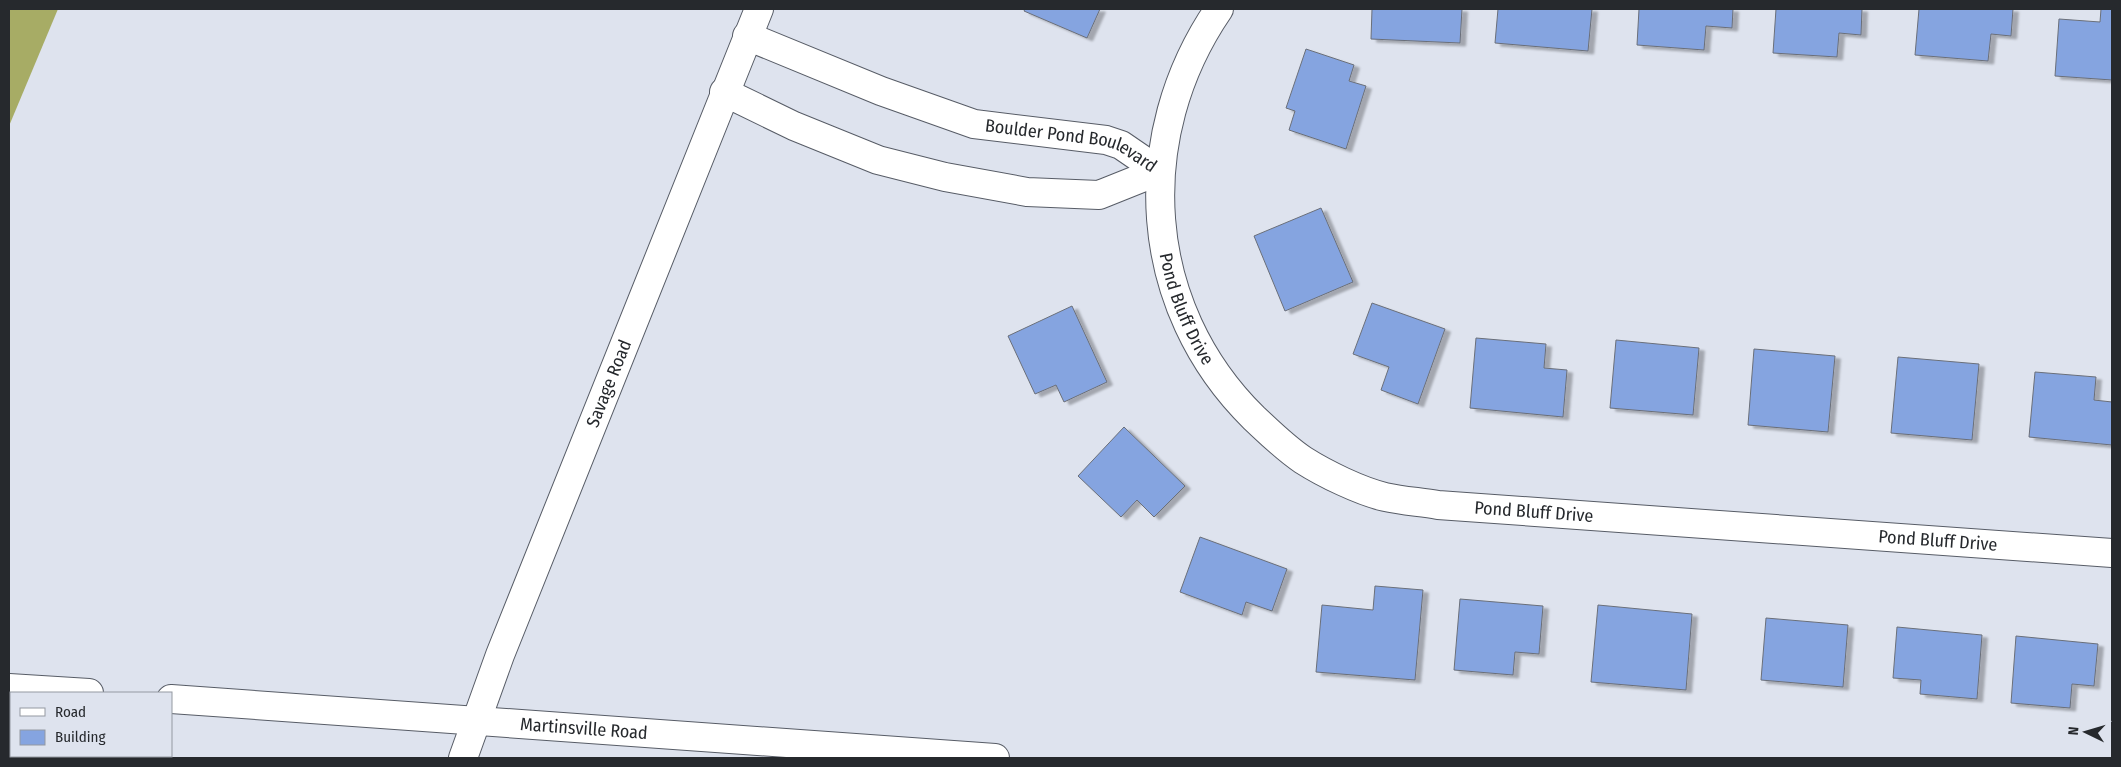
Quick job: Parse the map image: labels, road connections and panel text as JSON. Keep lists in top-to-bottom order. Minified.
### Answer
{"streets":{"street":["Boulder Pond Boulevard","Pond Bluff Drive","Savage Road","Martinsville Road"]},"crossings":[["Boulder Pond Boulevard","Pond Bluff Drive"],["Boulder Pond Boulevard","Savage Road"],["Savage Road","Martinsville Road"]],"legend":["Road","Building"],"north":"left"}
